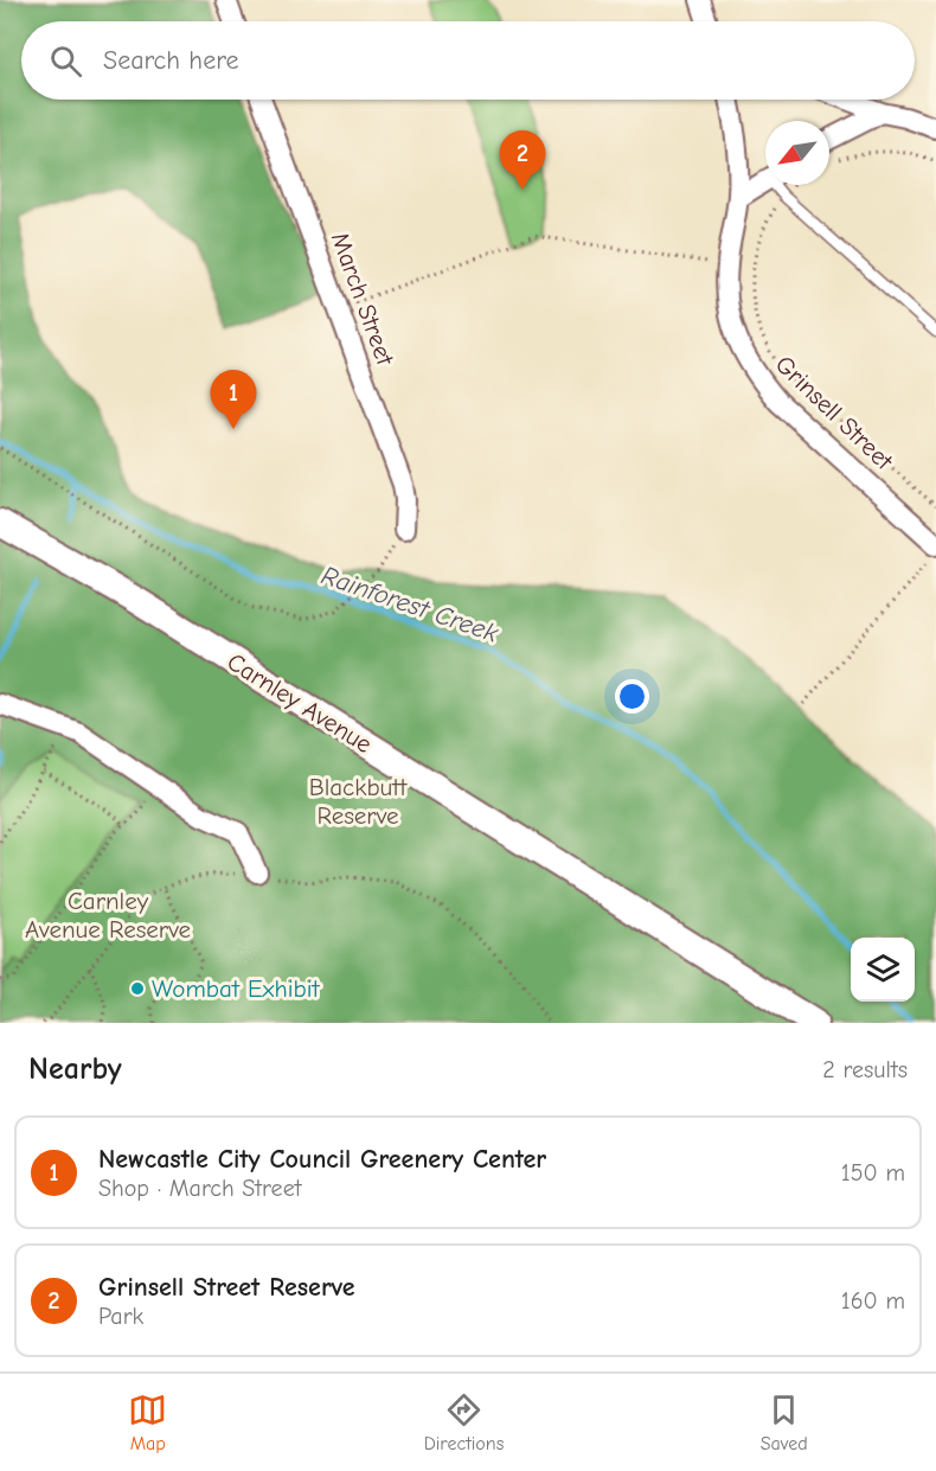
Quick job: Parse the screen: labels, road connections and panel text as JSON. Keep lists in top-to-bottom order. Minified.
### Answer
{"streets":{"main road":["Carnley Avenue"],"street":["March Street","Grinsell Street"]},"water":["Rainforest Creek"],"parks":["Blackbutt Reserve","Carnley Avenue Reserve"],"places":["Wombat Exhibit"],"north":"bottom left","page":{"search":"Search here","pins":["2","1"],"heading":["Nearby","2 results"],"list":[{"mark":"1","name":"Newcastle City Council Greenery Center","note":"Shop · March Street","value":"150 m"},{"mark":"2","name":"Grinsell Street Reserve","note":"Park","value":"160 m"}],"nav":["Map","Directions","Saved"]}}
